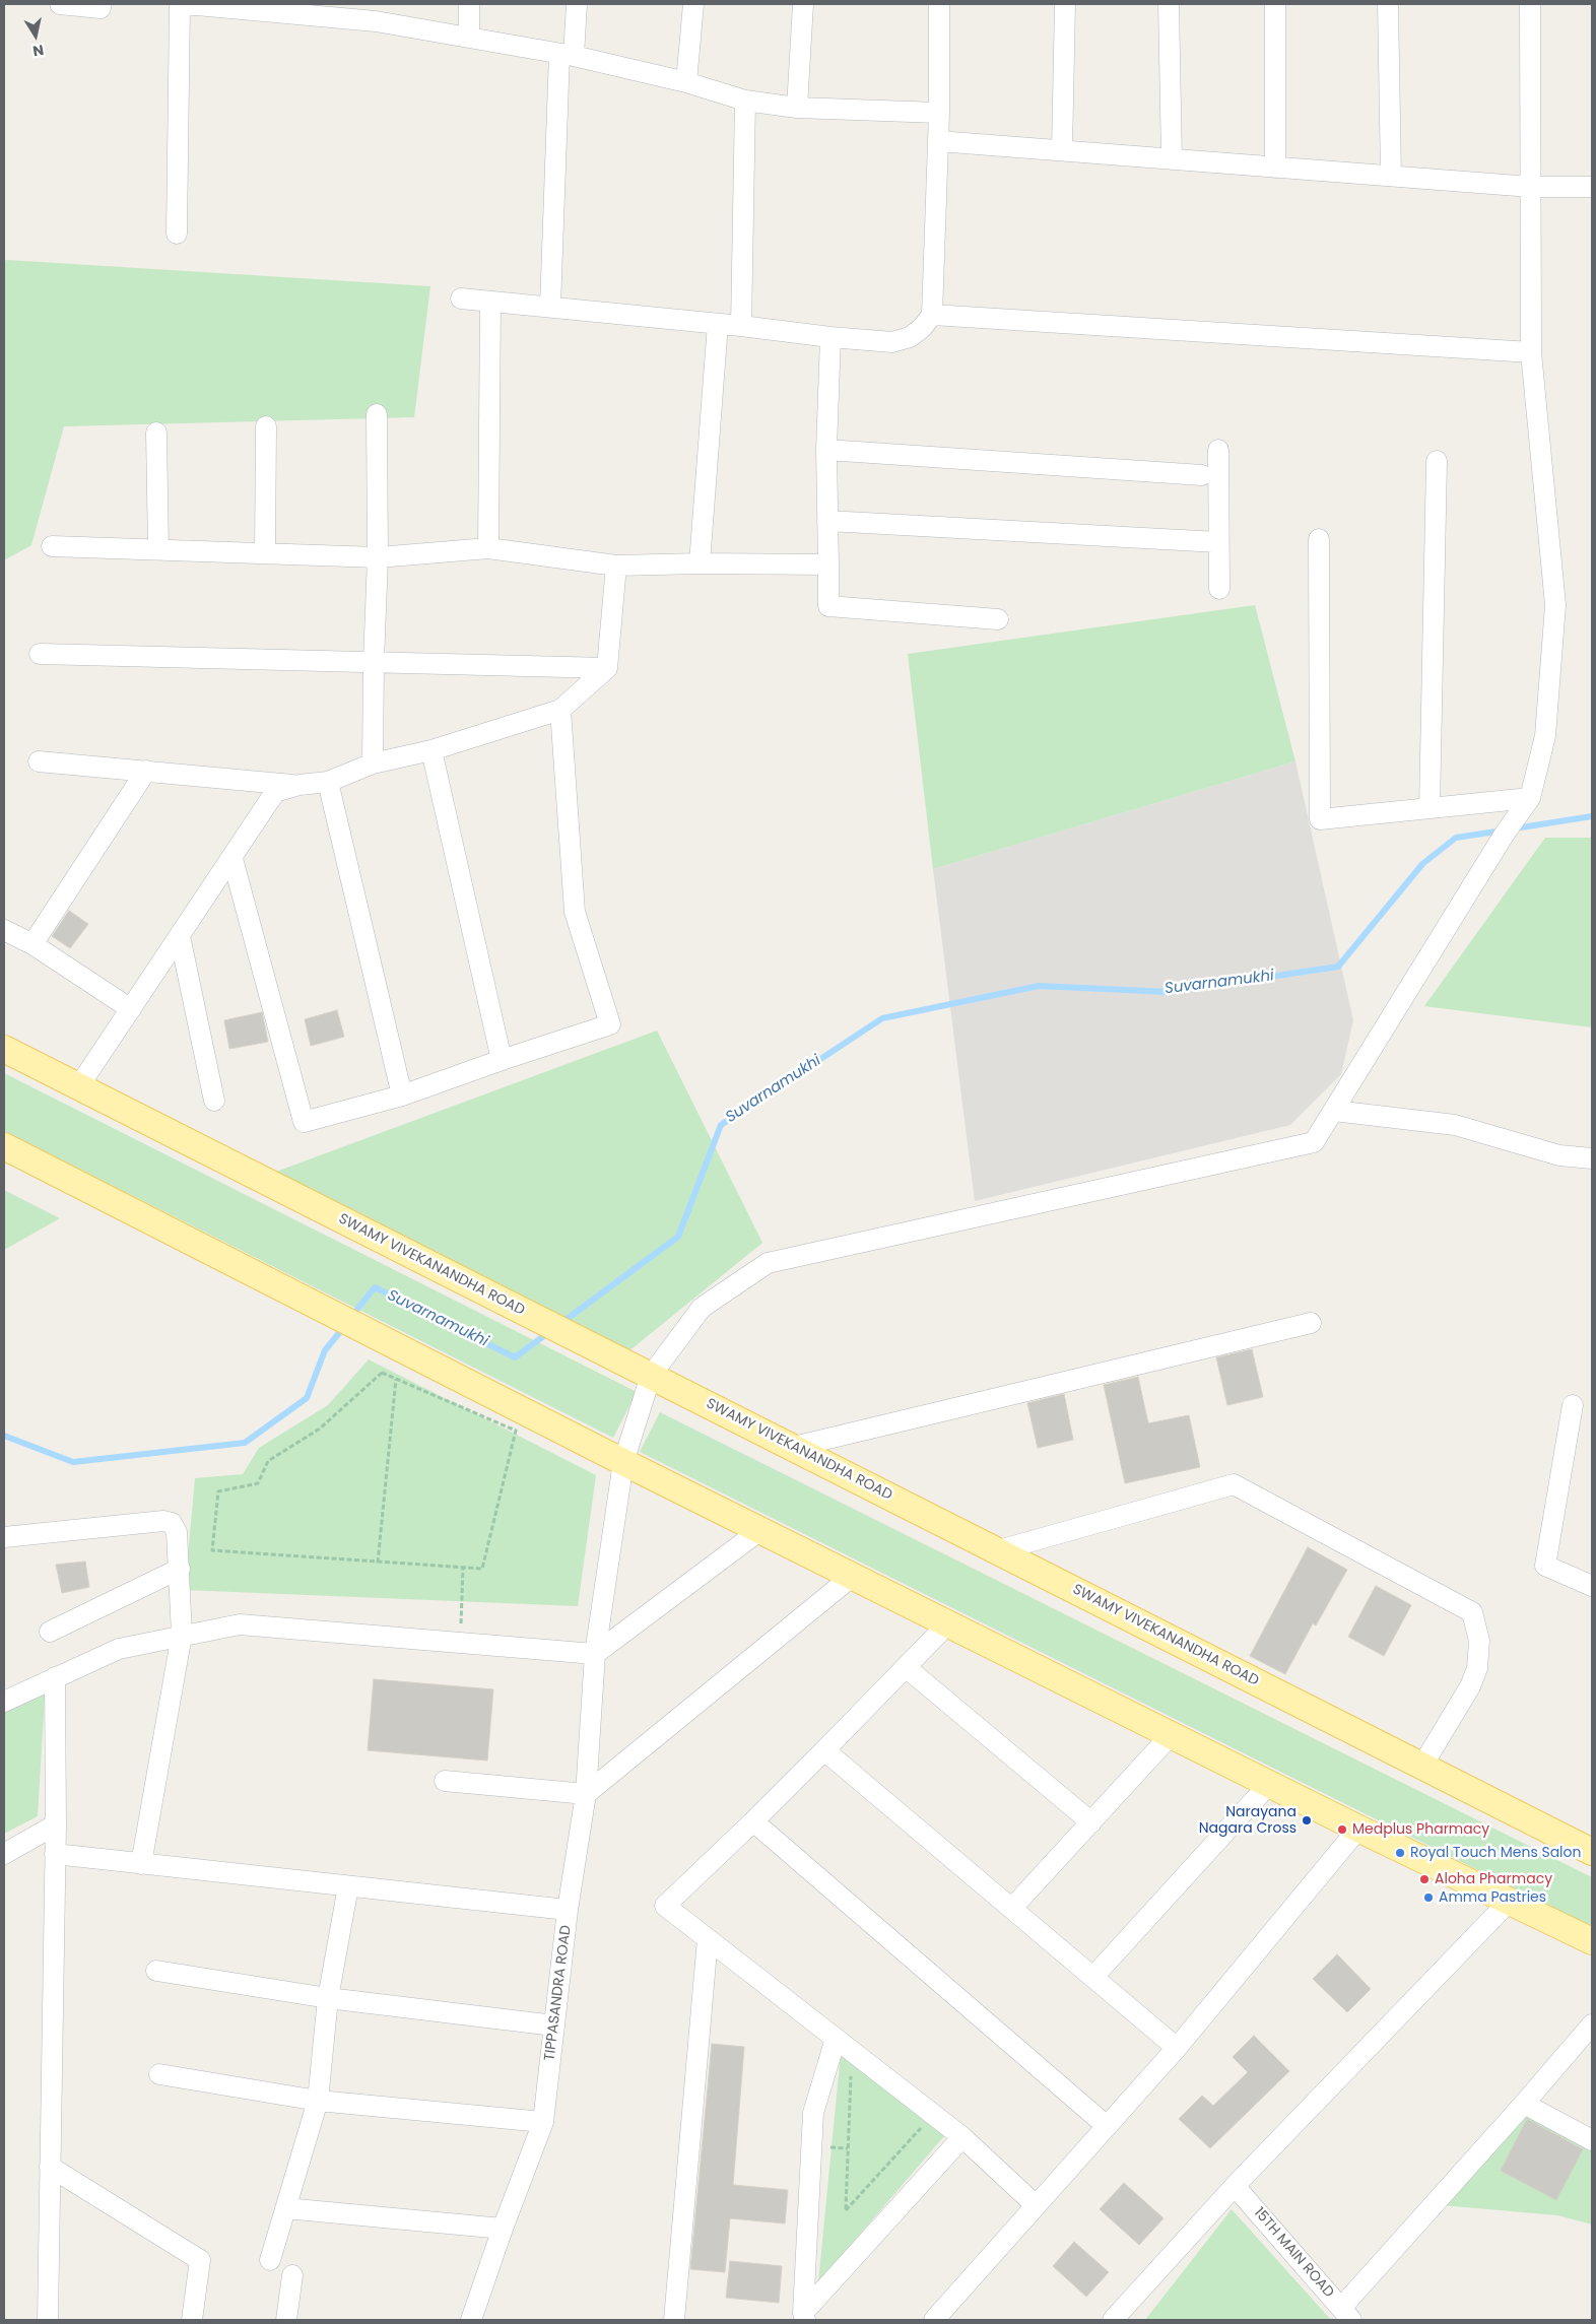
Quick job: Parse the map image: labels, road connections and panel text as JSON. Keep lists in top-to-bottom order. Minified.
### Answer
{"streets":{"main road":["SWAMY VIVEKANANDHA ROAD"],"street":["TIPPASANDRA ROAD","15TH MAIN ROAD"]},"crossings":[["SWAMY VIVEKANANDHA ROAD","TIPPASANDRA ROAD"]],"water":["Suvarnamukhi"],"places":["Narayana Nagara Cross","Medplus Pharmacy","Royal Touch Mens Salon","Aloha Pharmacy","Amma Pastries"],"north":"bottom"}
